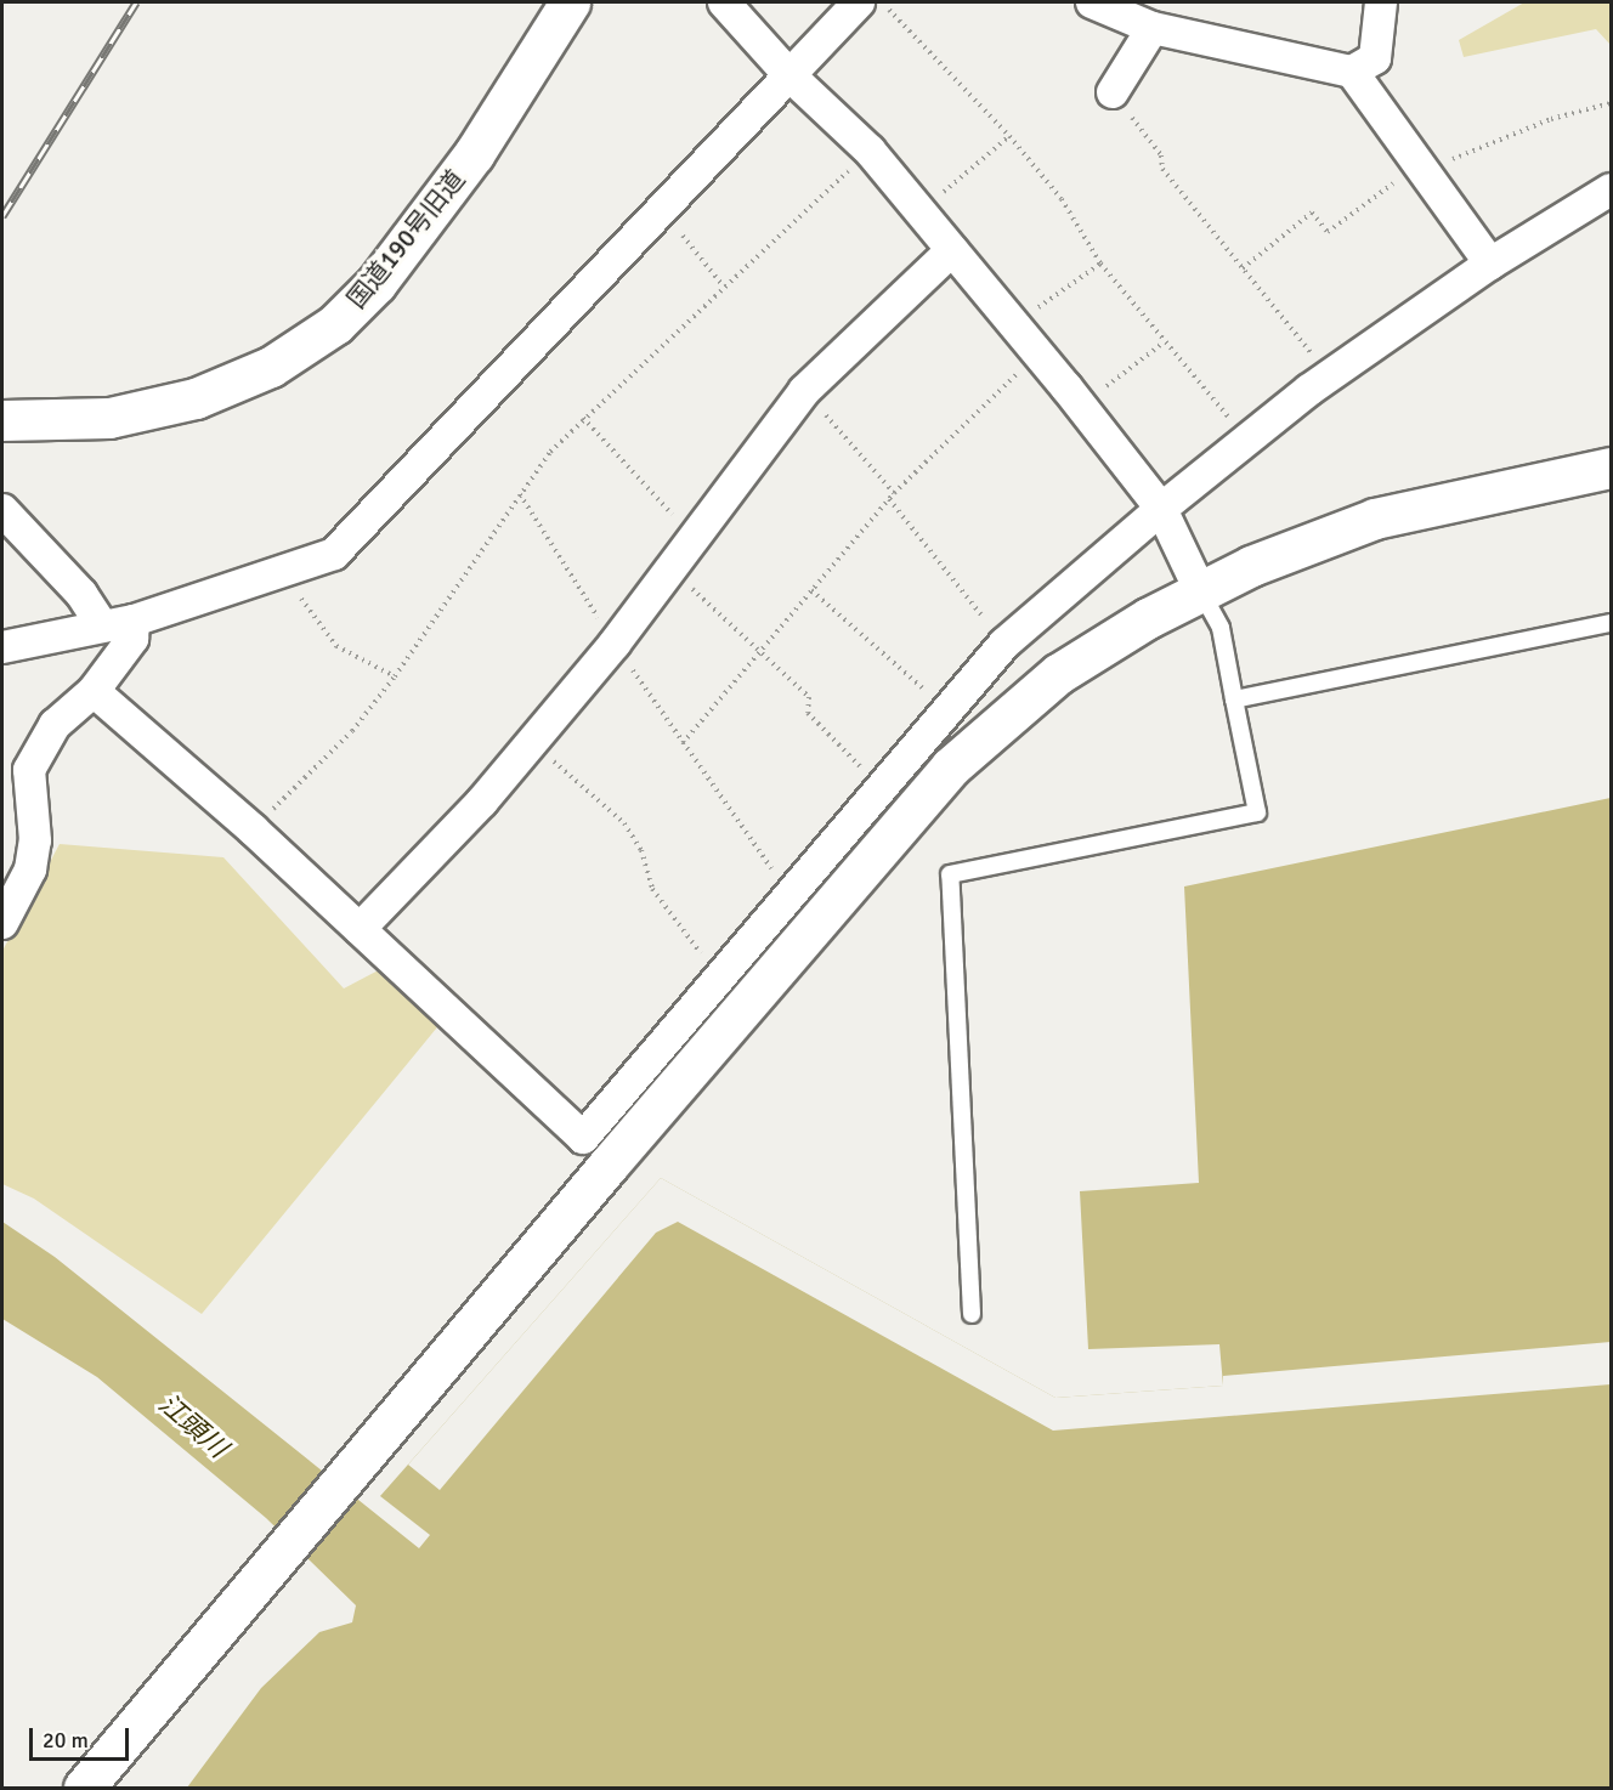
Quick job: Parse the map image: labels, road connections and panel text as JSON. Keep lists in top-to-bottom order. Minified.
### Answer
{"streets":{"street":["国道190号旧道"]},"water":["江頭川"],"scale_bar":"20 m"}
